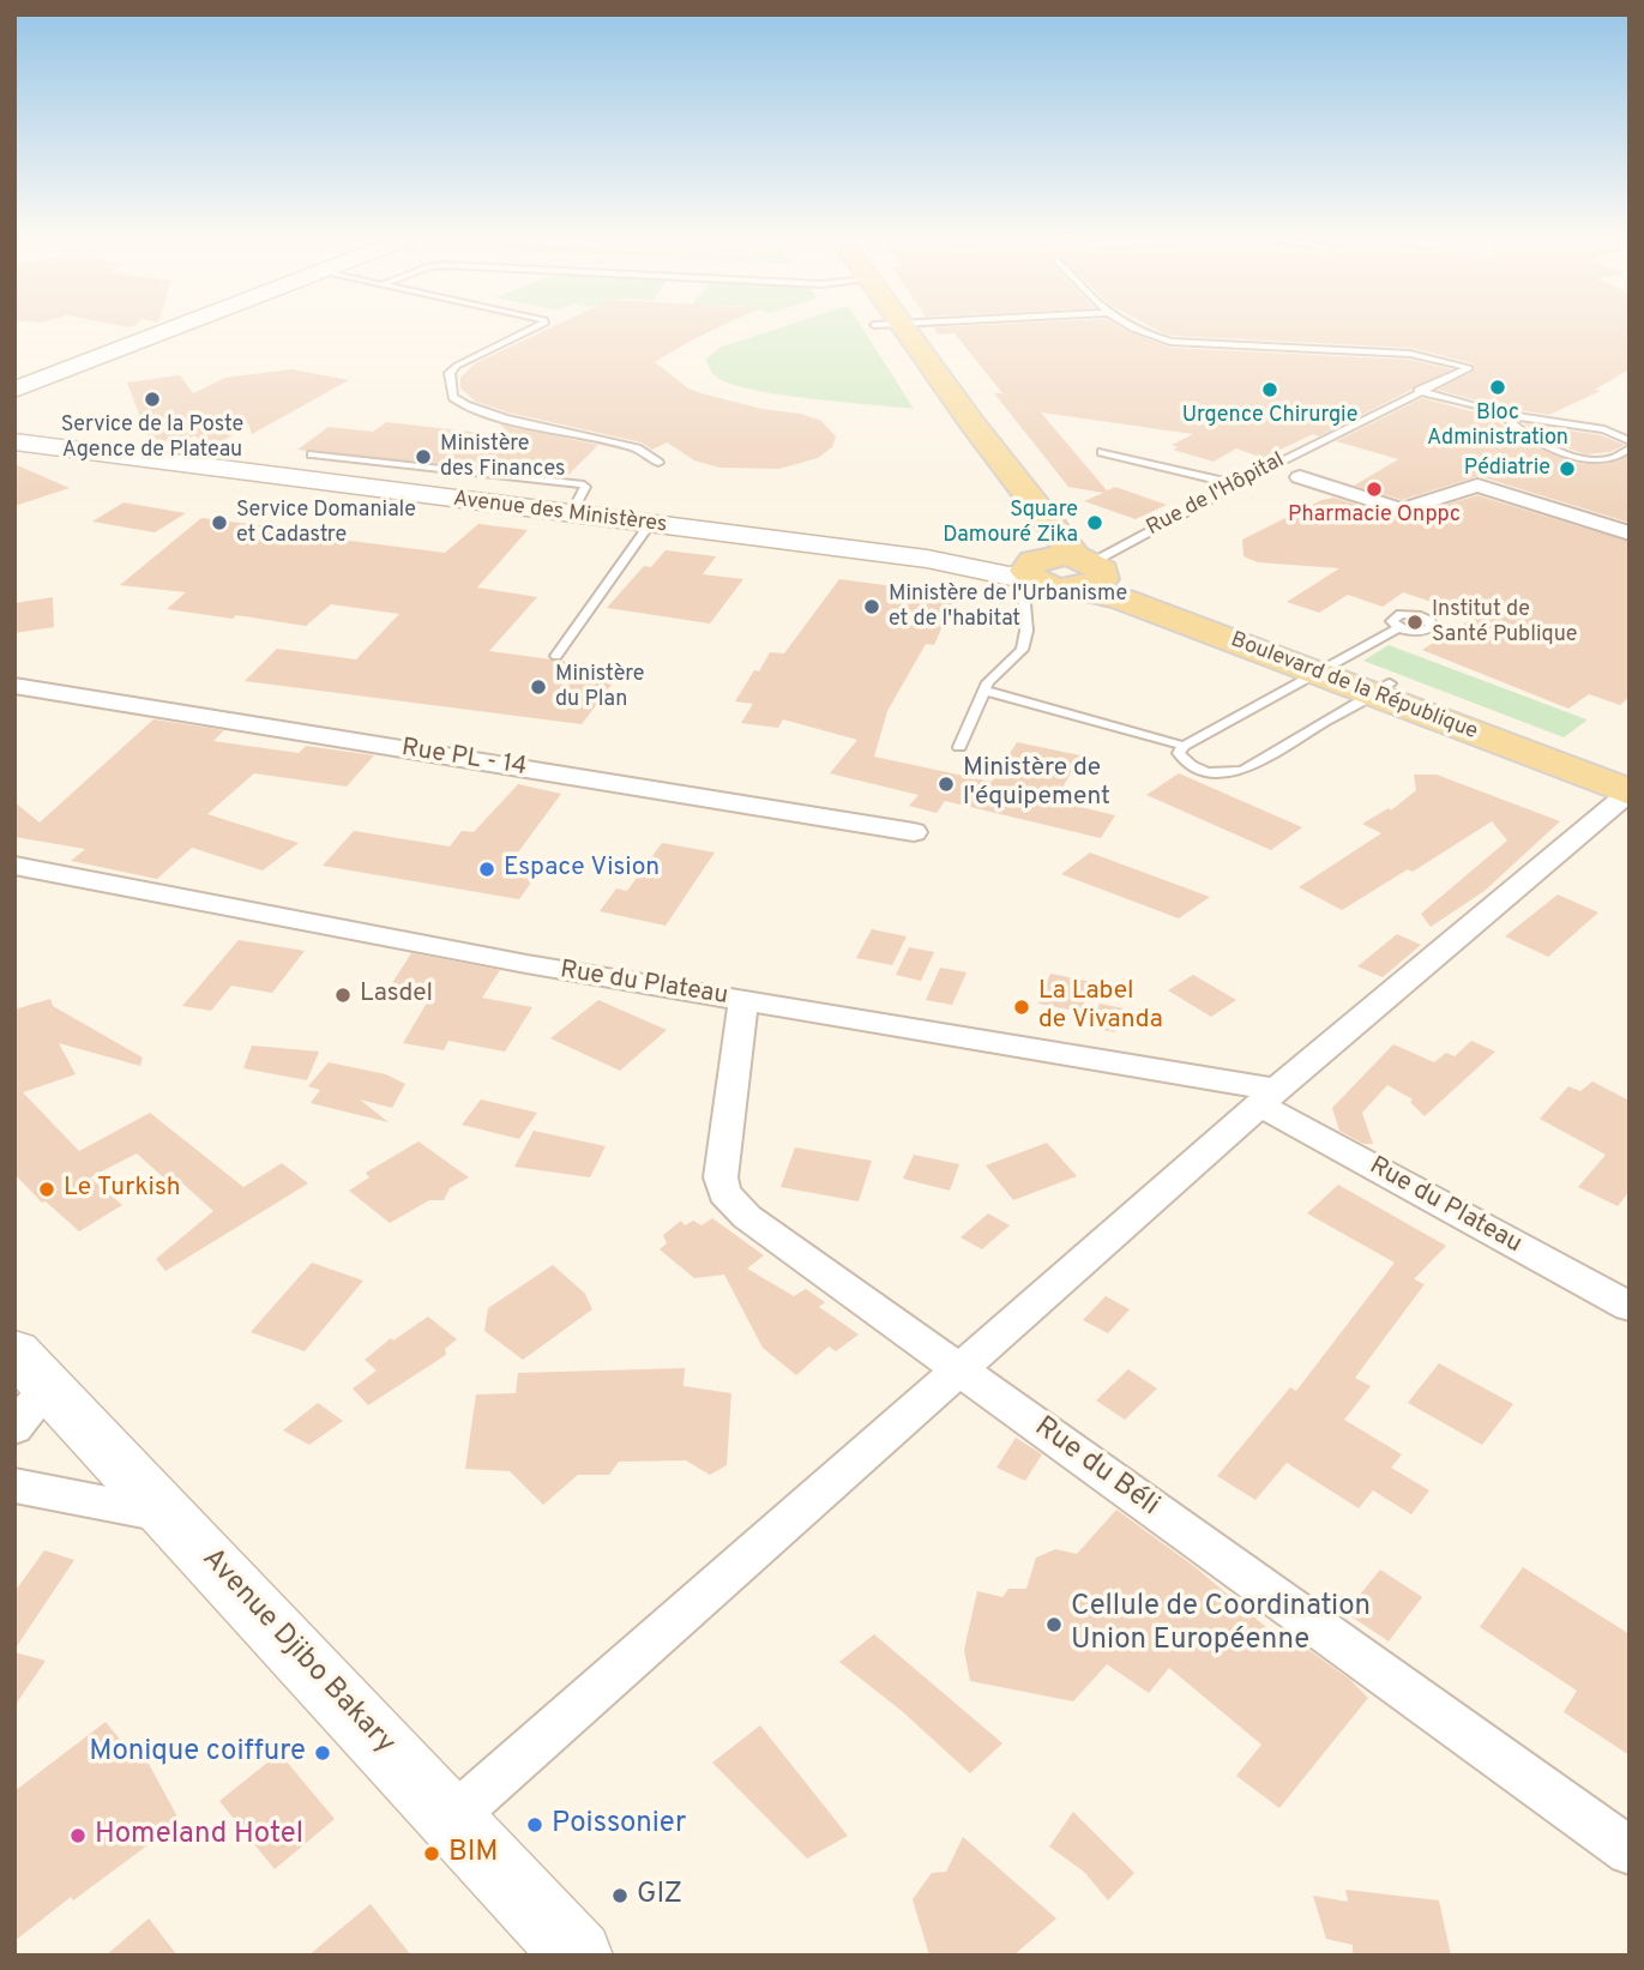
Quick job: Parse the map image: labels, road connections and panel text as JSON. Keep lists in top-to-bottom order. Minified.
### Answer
{"streets":{"main road":["Boulevard de la République"],"street":["Avenue des Ministères","Rue PL - 14","Rue du Plateau","Rue du Béli","Avenue Djibo Bakary"],"lane":["Rue de l'Hôpital"]},"crossings":[["Rue de l'Hôpital","Boulevard de la République"],["Avenue des Ministères","Boulevard de la République"],["Rue du Plateau","Rue du Béli"]],"places":["Bloc Administration","Urgence Chirurgie","Service de la Poste Agence de Plateau","Ministère des Finances","Pédiatrie","Pharmacie Onppc","Service Domaniale et Cadastre","Square Damouré Zika","Ministère de l'Urbanisme et de l'habitat","Institut de Santé Publique","Ministère du Plan","Ministère de l'équipement","Espace Vision","Lasdel","La Label de Vivanda","Le Turkish","Cellule de Coordination Union Européenne","Monique coiffure","Poissonier","Homeland Hotel","BIM","GIZ"]}
